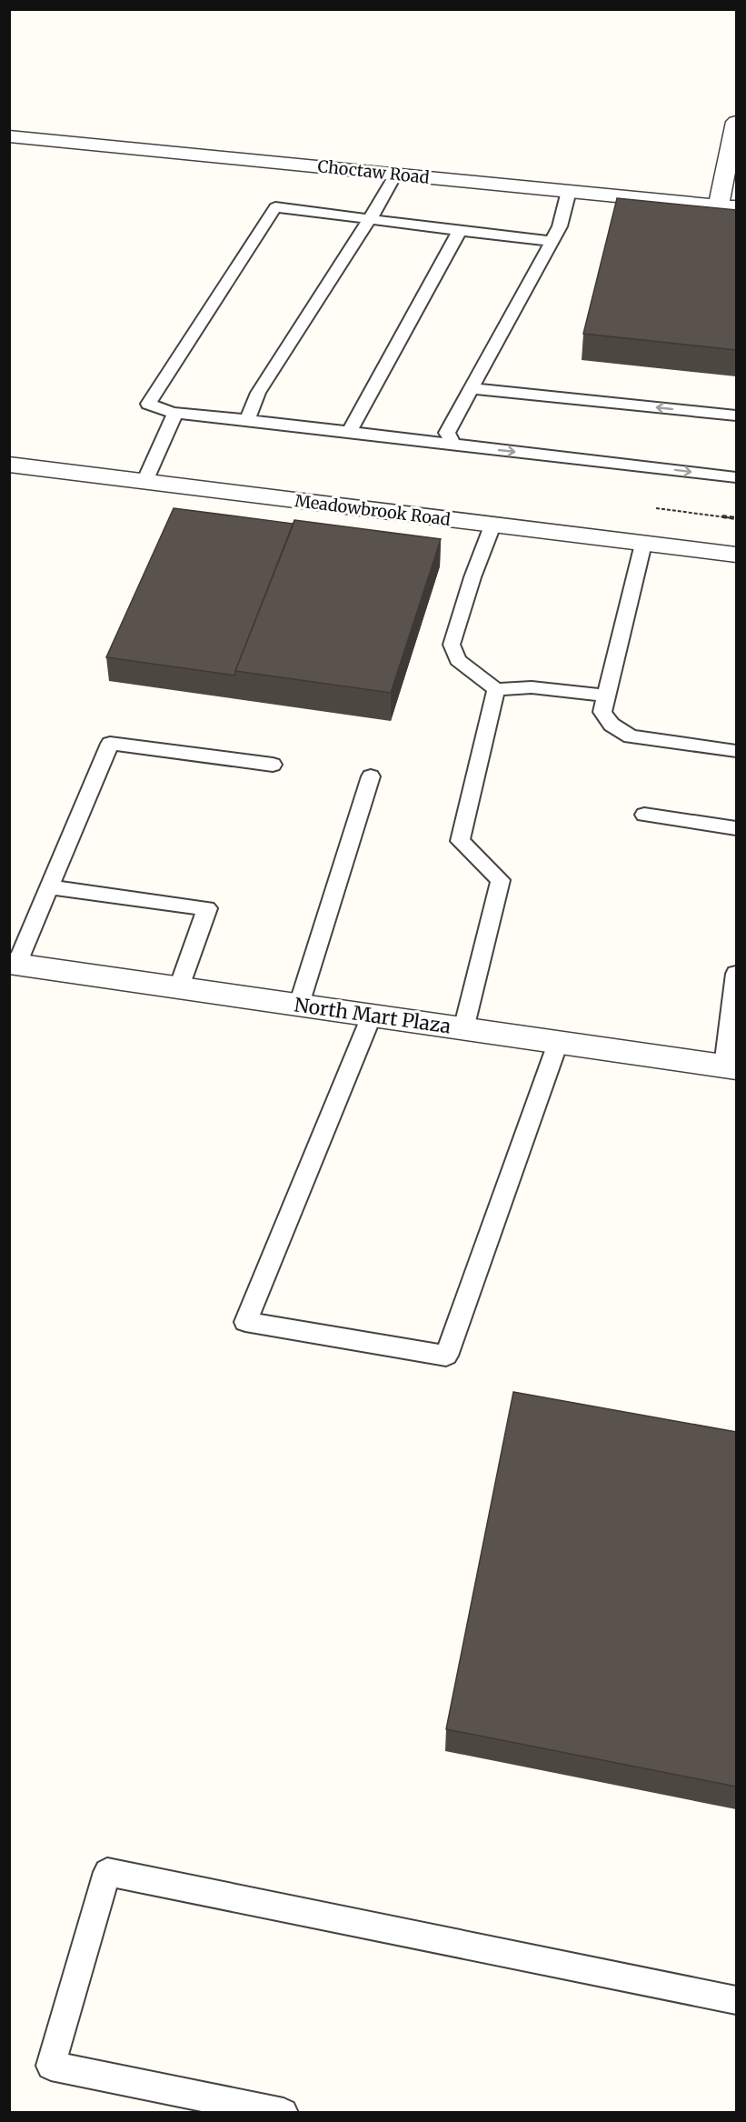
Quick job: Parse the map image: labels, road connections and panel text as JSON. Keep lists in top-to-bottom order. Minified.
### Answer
{"streets":{"street":["Choctaw Road","Meadowbrook Road","North Mart Plaza"]}}
